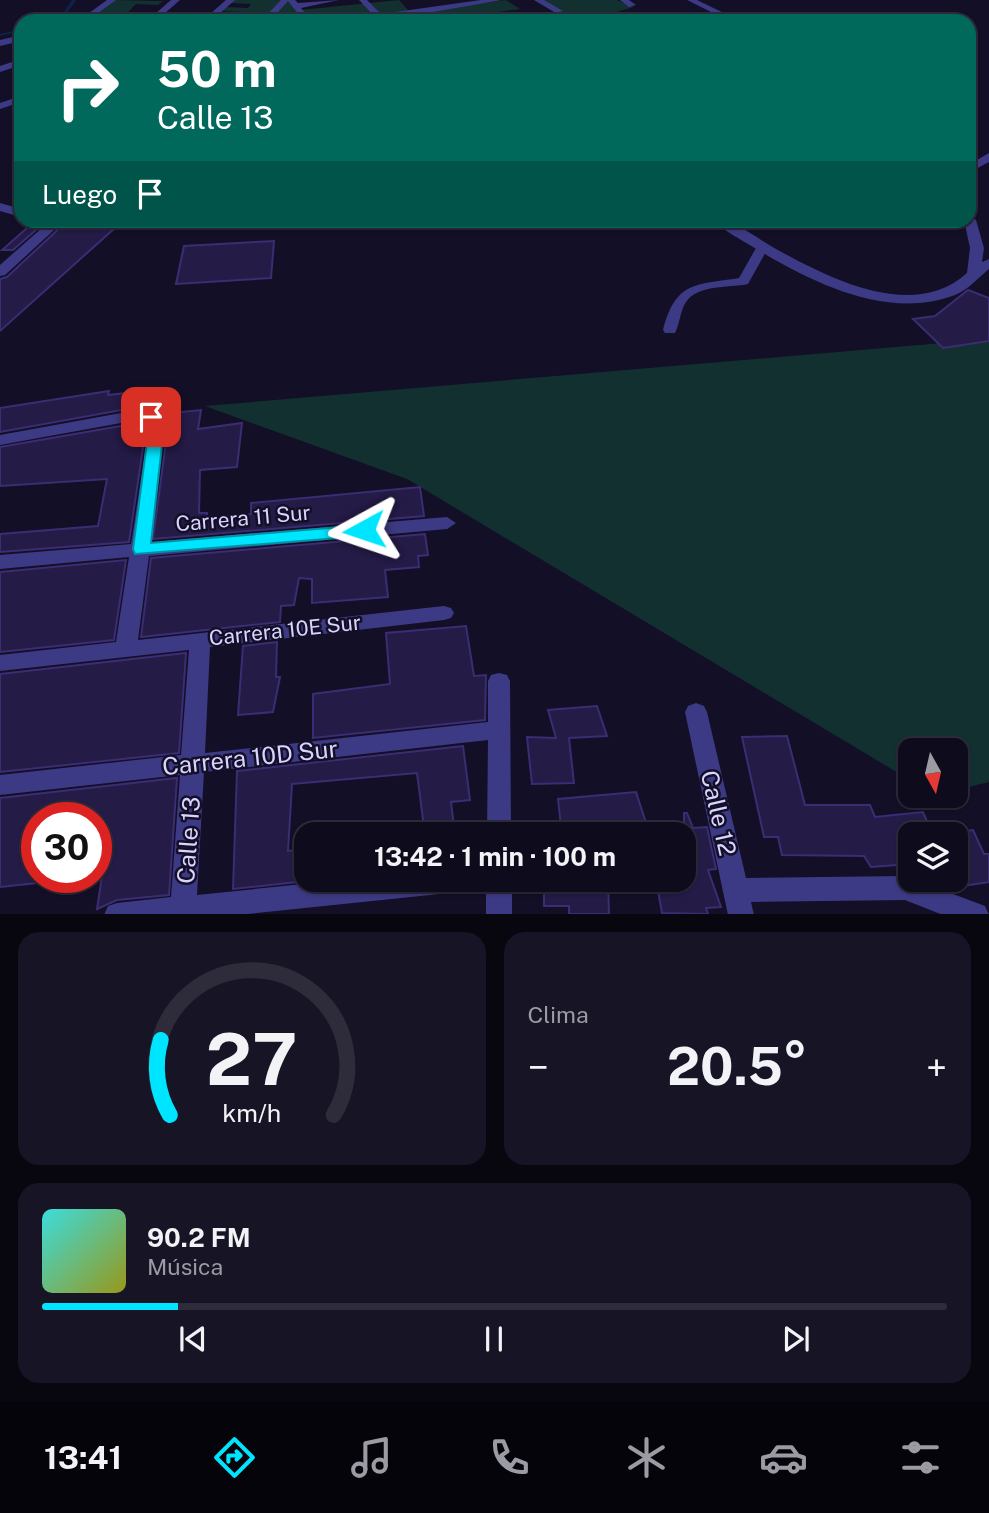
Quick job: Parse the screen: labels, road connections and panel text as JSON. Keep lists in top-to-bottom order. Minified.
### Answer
{"streets":{"street":["Carrera 11 Sur","Carrera 10E Sur","Carrera 10D Sur","Calle 12","Calle 13"]},"crossings":[["Carrera 10E Sur","Calle 13"],["Carrera 10D Sur","Calle 13"]],"north":"bottom","page":{"turn":["50 m","Calle 13"],"then":"Luego","limit":"30","trip":"13:42 · 1 min · 100 m","tile":"Clima","heat":["−","20.5°","+"],"song":["90.2 FM","Música"],"tabs":"13:41","gauge":["27","km/h"]}}
